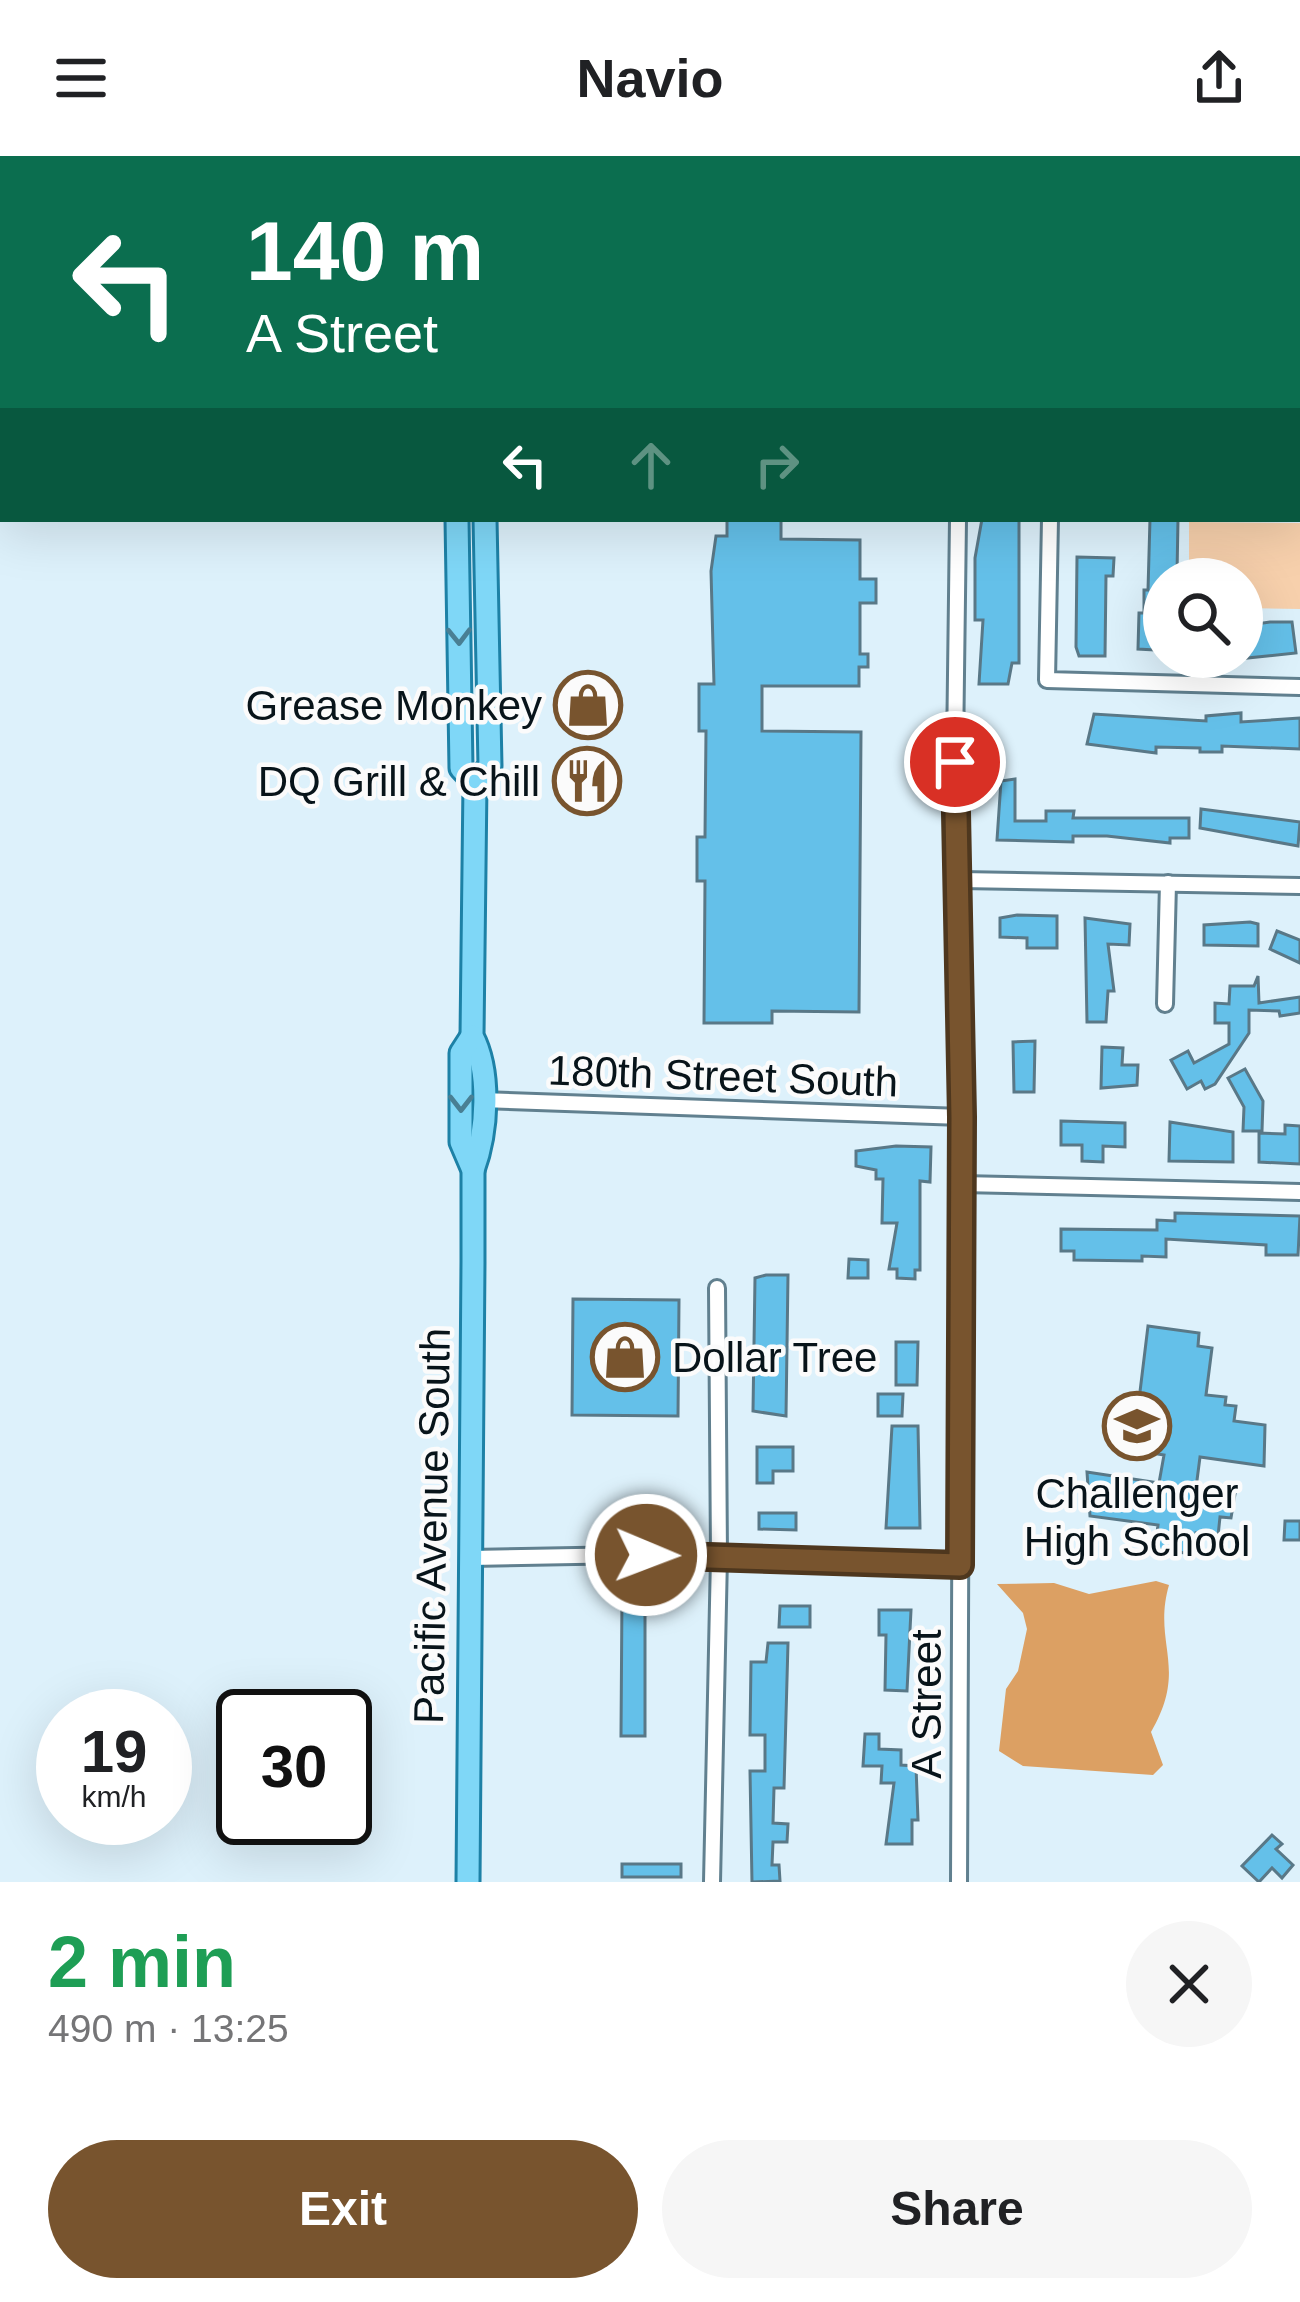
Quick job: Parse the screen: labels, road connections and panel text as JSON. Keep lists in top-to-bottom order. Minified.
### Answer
{"streets":{"main road":["Pacific Avenue South"],"street":["180th Street South","A Street"]},"crossings":[["180th Street South","Pacific Avenue South"],["180th Street South","A Street"]],"places":{"shop":["Grease Monkey","Dollar Tree"],"restaurant":["DQ Grill & Chill"],"school or university":["Challenger High School"]},"page":{"header":"Navio","turn":["140 m","A Street"],"speed":"19 km/h","limit":"30","heading":["2 min","490 m · 13:25"],"buttons":["Exit","Share"]}}
